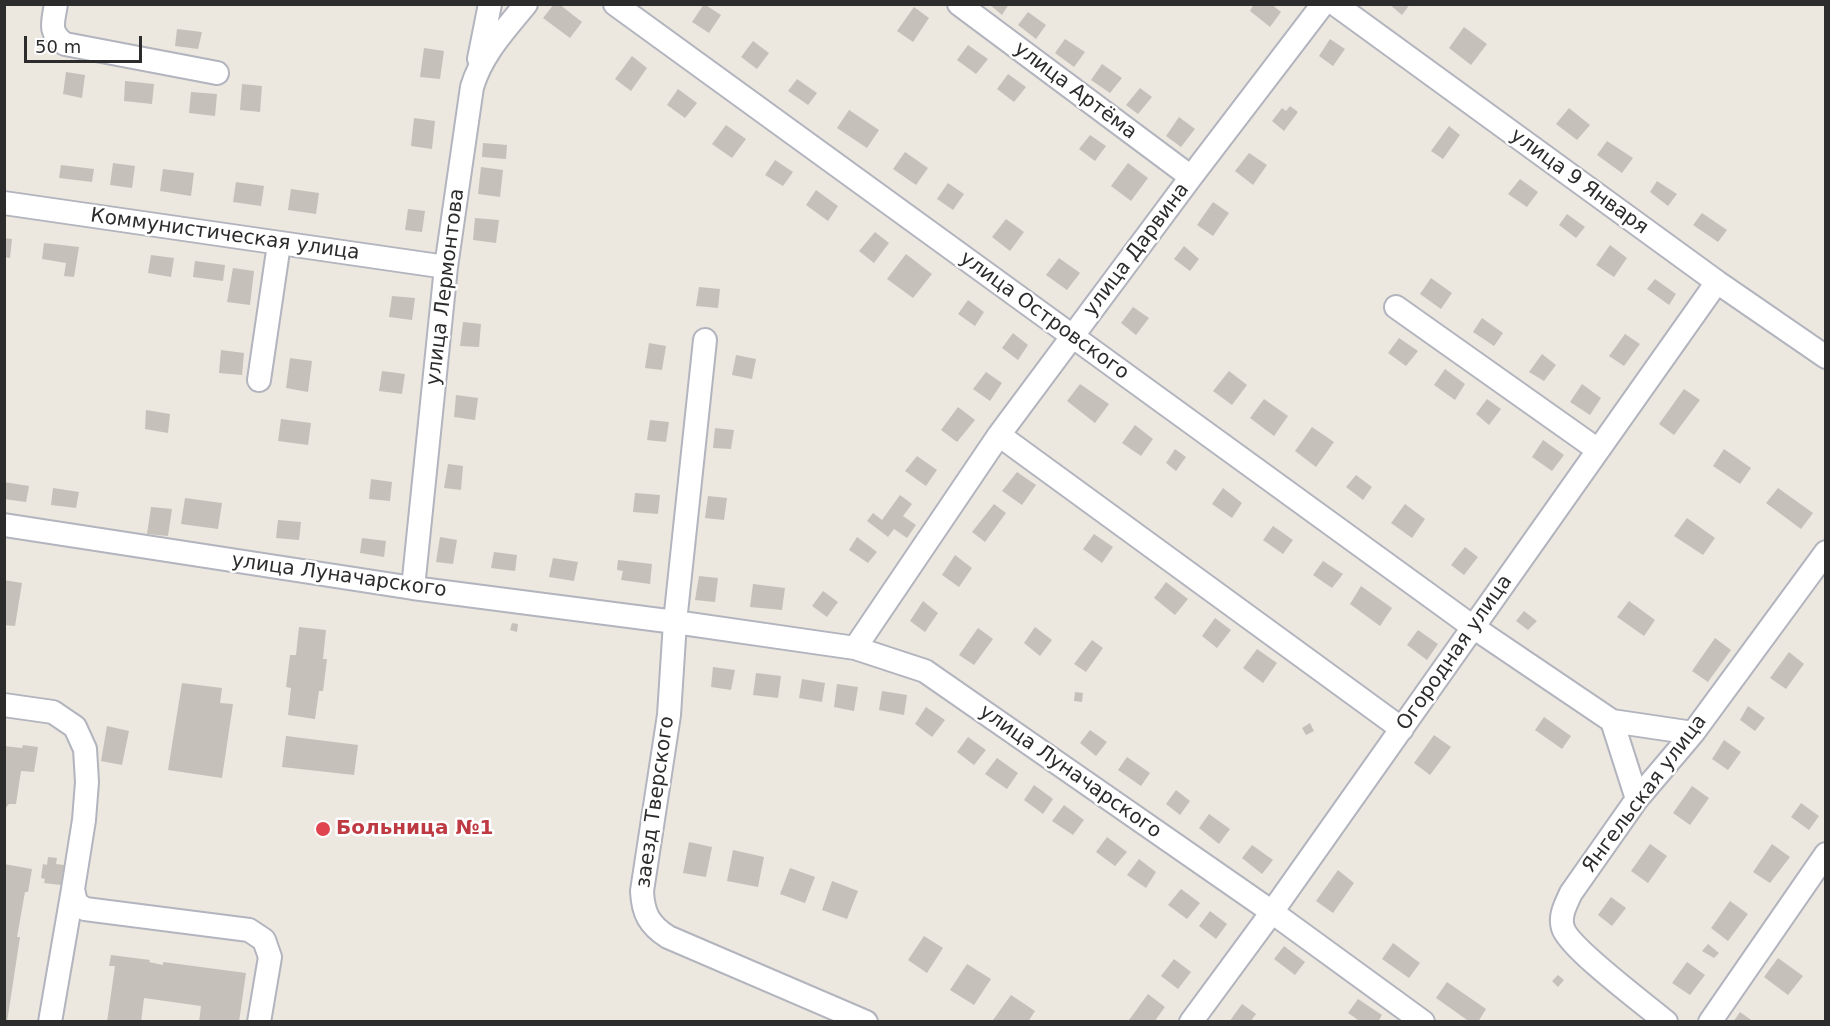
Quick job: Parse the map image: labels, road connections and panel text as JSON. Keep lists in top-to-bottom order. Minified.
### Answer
{"streets":{"street":["улица Артёма","улица 9 Января","Коммунистическая улица","улица Дарвина","улица Лермонтова","улица Островского","улица Луначарского","Огородная улица","Янгельская улица","заезд Тверского"]},"crossings":[["улица Артёма","улица Дарвина"],["улица 9 Января","Огородная улица"],["Коммунистическая улица","улица Лермонтова"],["улица Дарвина","улица Островского"],["улица Дарвина","улица Луначарского"],["улица Лермонтова","улица Луначарского"],["улица Островского","Огородная улица"],["улица Луначарского","Огородная улица"],["улица Луначарского","заезд Тверского"]],"places":["Больница №1"],"scale_bar":"50 m"}
